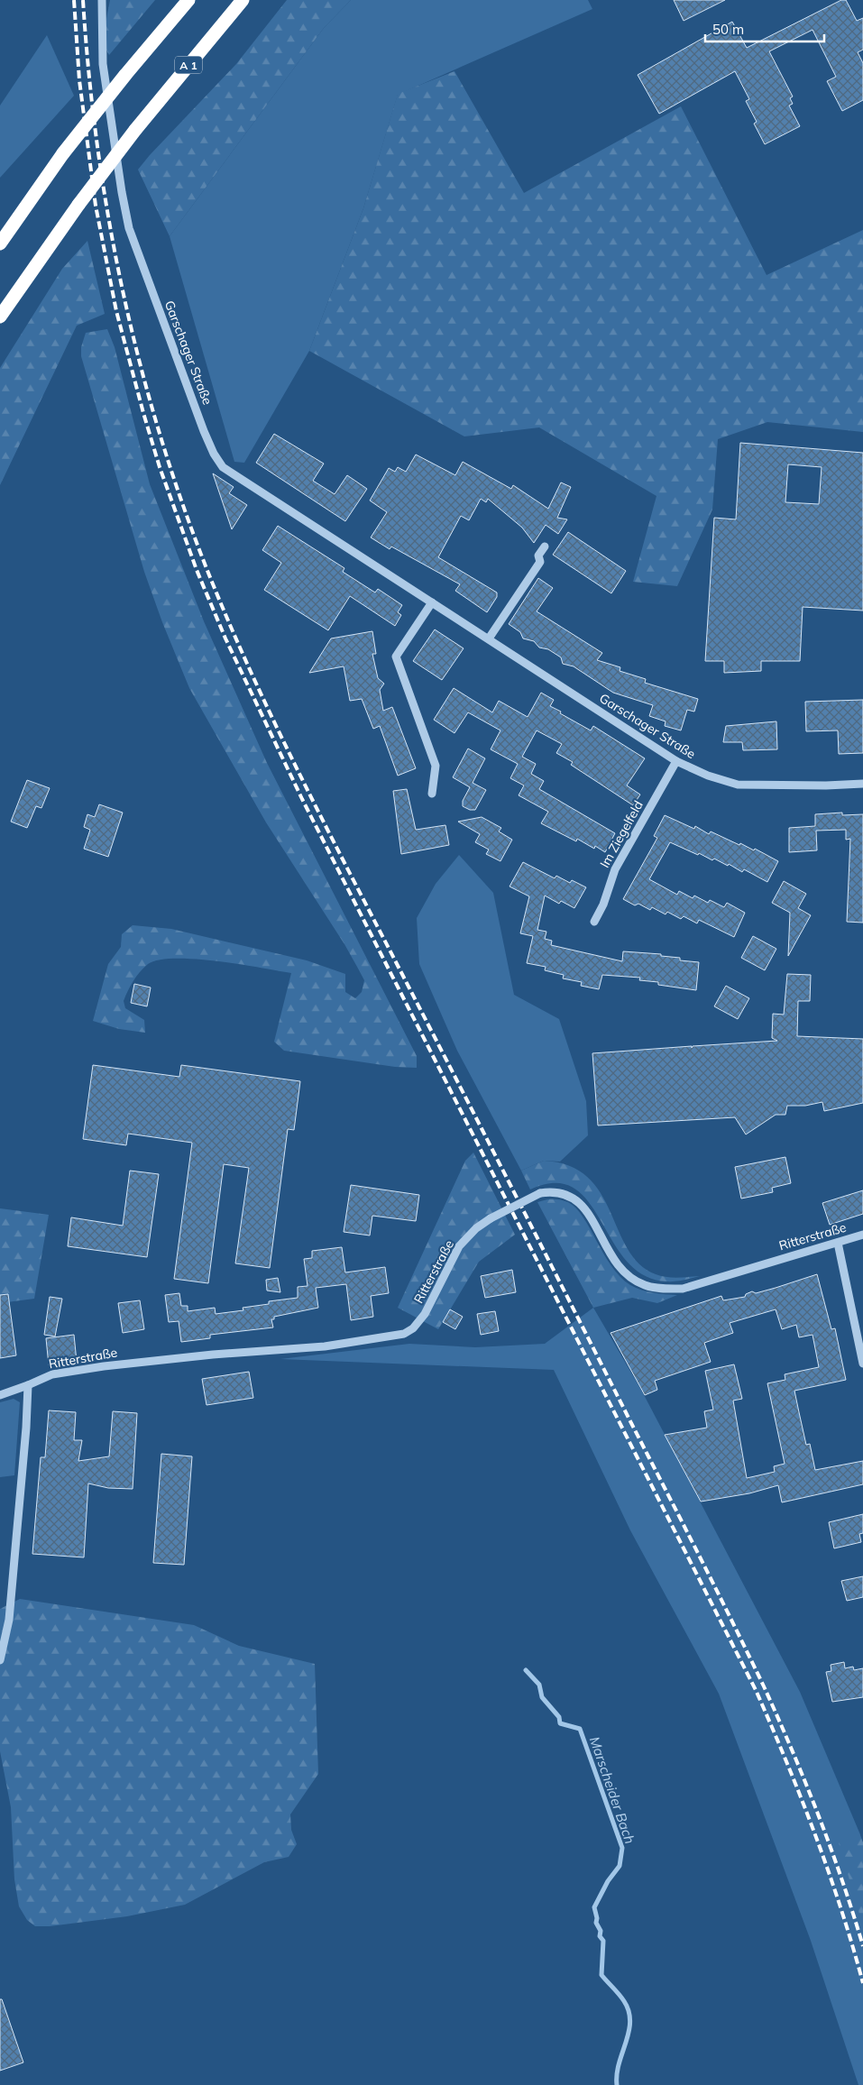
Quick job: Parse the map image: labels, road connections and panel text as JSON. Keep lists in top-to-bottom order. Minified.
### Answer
{"streets":{"highway":["A 1"],"street":["Garschager Straße","Im Ziegelfeld","Ritterstraße"]},"crossings":[["Garschager Straße","Im Ziegelfeld"]],"water":["Marscheider Bach"],"scale_bar":"50 m"}
